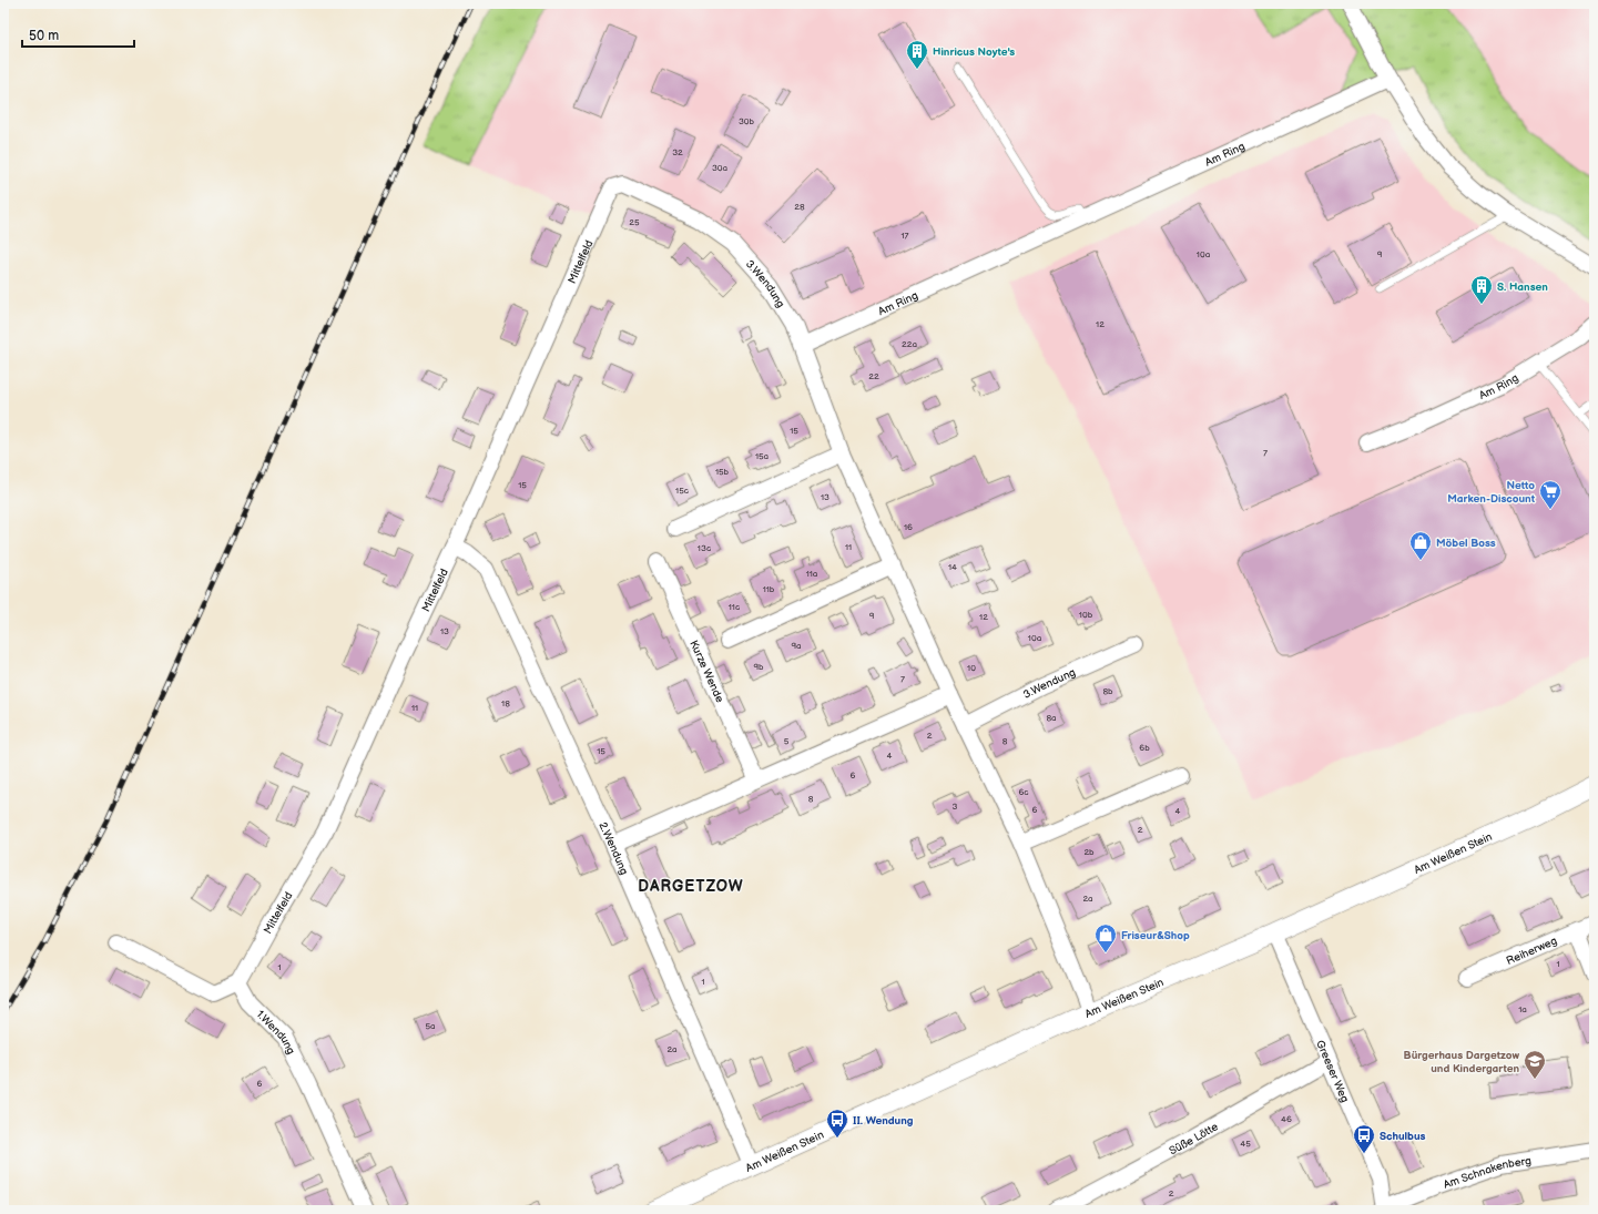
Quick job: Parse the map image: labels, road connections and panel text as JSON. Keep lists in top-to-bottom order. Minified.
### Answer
{"streets":{"street":["Am Ring","Mittelfeld","3.Wendung","Kurze Wende","2.Wendung","Am Weißen Stein","Reiherweg","1.Wendung","Greeser Weg","Süße Lötte","Am Schnakenberg"]},"crossings":[["Am Ring","3.Wendung"],["Mittelfeld","3.Wendung"],["Mittelfeld","2.Wendung"],["Mittelfeld","1.Wendung"],["3.Wendung","Am Weißen Stein"],["2.Wendung","Am Weißen Stein"],["Am Weißen Stein","Greeser Weg"],["Greeser Weg","Süße Lötte"],["Greeser Weg","Am Schnakenberg"]],"districts":["DARGETZOW"],"places":{"building":["Hinricus Noyte's","S. Hansen"],"supermarket":["Netto Marken-Discount"],"shop":["Möbel Boss","Friseur&Shop"],"school or university":["Bürgerhaus Dargetzow und Kindergarten"],"bus stop":["II. Wendung","Schulbus"]},"house_numbers":["30b","32","30a","28","25","17","10a","9","12","22a","22","15","7","15a","15b","15","15c","13","16","11","13c","14","11a","11b","11c","10b","9","12","13","10a","9a","9b","10","7","8b","18","11","8a","2","5","8","6b","15","4","6","6c","8","3","6","4","2","2b","2a","1","1","1","1a","5a","2a","6","46","45","2"],"scale_bar":"50 m"}
